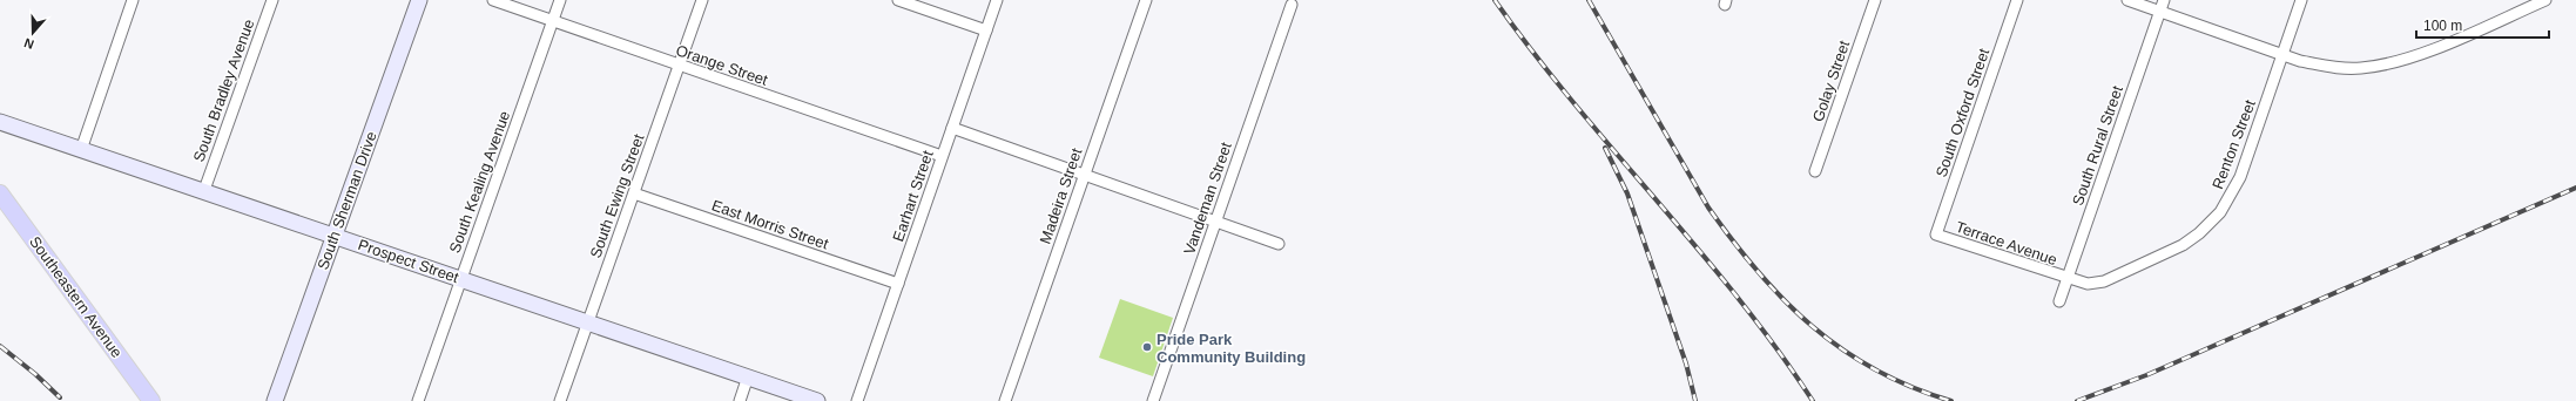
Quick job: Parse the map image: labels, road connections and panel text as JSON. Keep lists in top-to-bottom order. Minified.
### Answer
{"streets":{"main road":["South Sherman Drive","Prospect Street","Southeastern Avenue"],"street":["Orange Street","Golay Street","South Bradley Avenue","South Oxford Street","Renton Street","South Rural Street","South Kealing Avenue","South Ewing Street","Earhart Street","Madeira Street","Vandeman Street","East Morris Street","Terrace Avenue"]},"crossings":[["Orange Street","South Kealing Avenue"],["Orange Street","South Ewing Street"],["Orange Street","Earhart Street"],["South Bradley Avenue","Prospect Street"],["South Oxford Street","Terrace Avenue"],["Renton Street","South Rural Street"],["Renton Street","Terrace Avenue"],["South Rural Street","Terrace Avenue"],["South Kealing Avenue","Prospect Street"],["South Ewing Street","East Morris Street"],["South Ewing Street","Prospect Street"],["Earhart Street","East Morris Street"],["South Sherman Drive","Prospect Street"]],"places":["Pride Park Community Building"],"scale_bar":"100 m","north":"bottom"}
